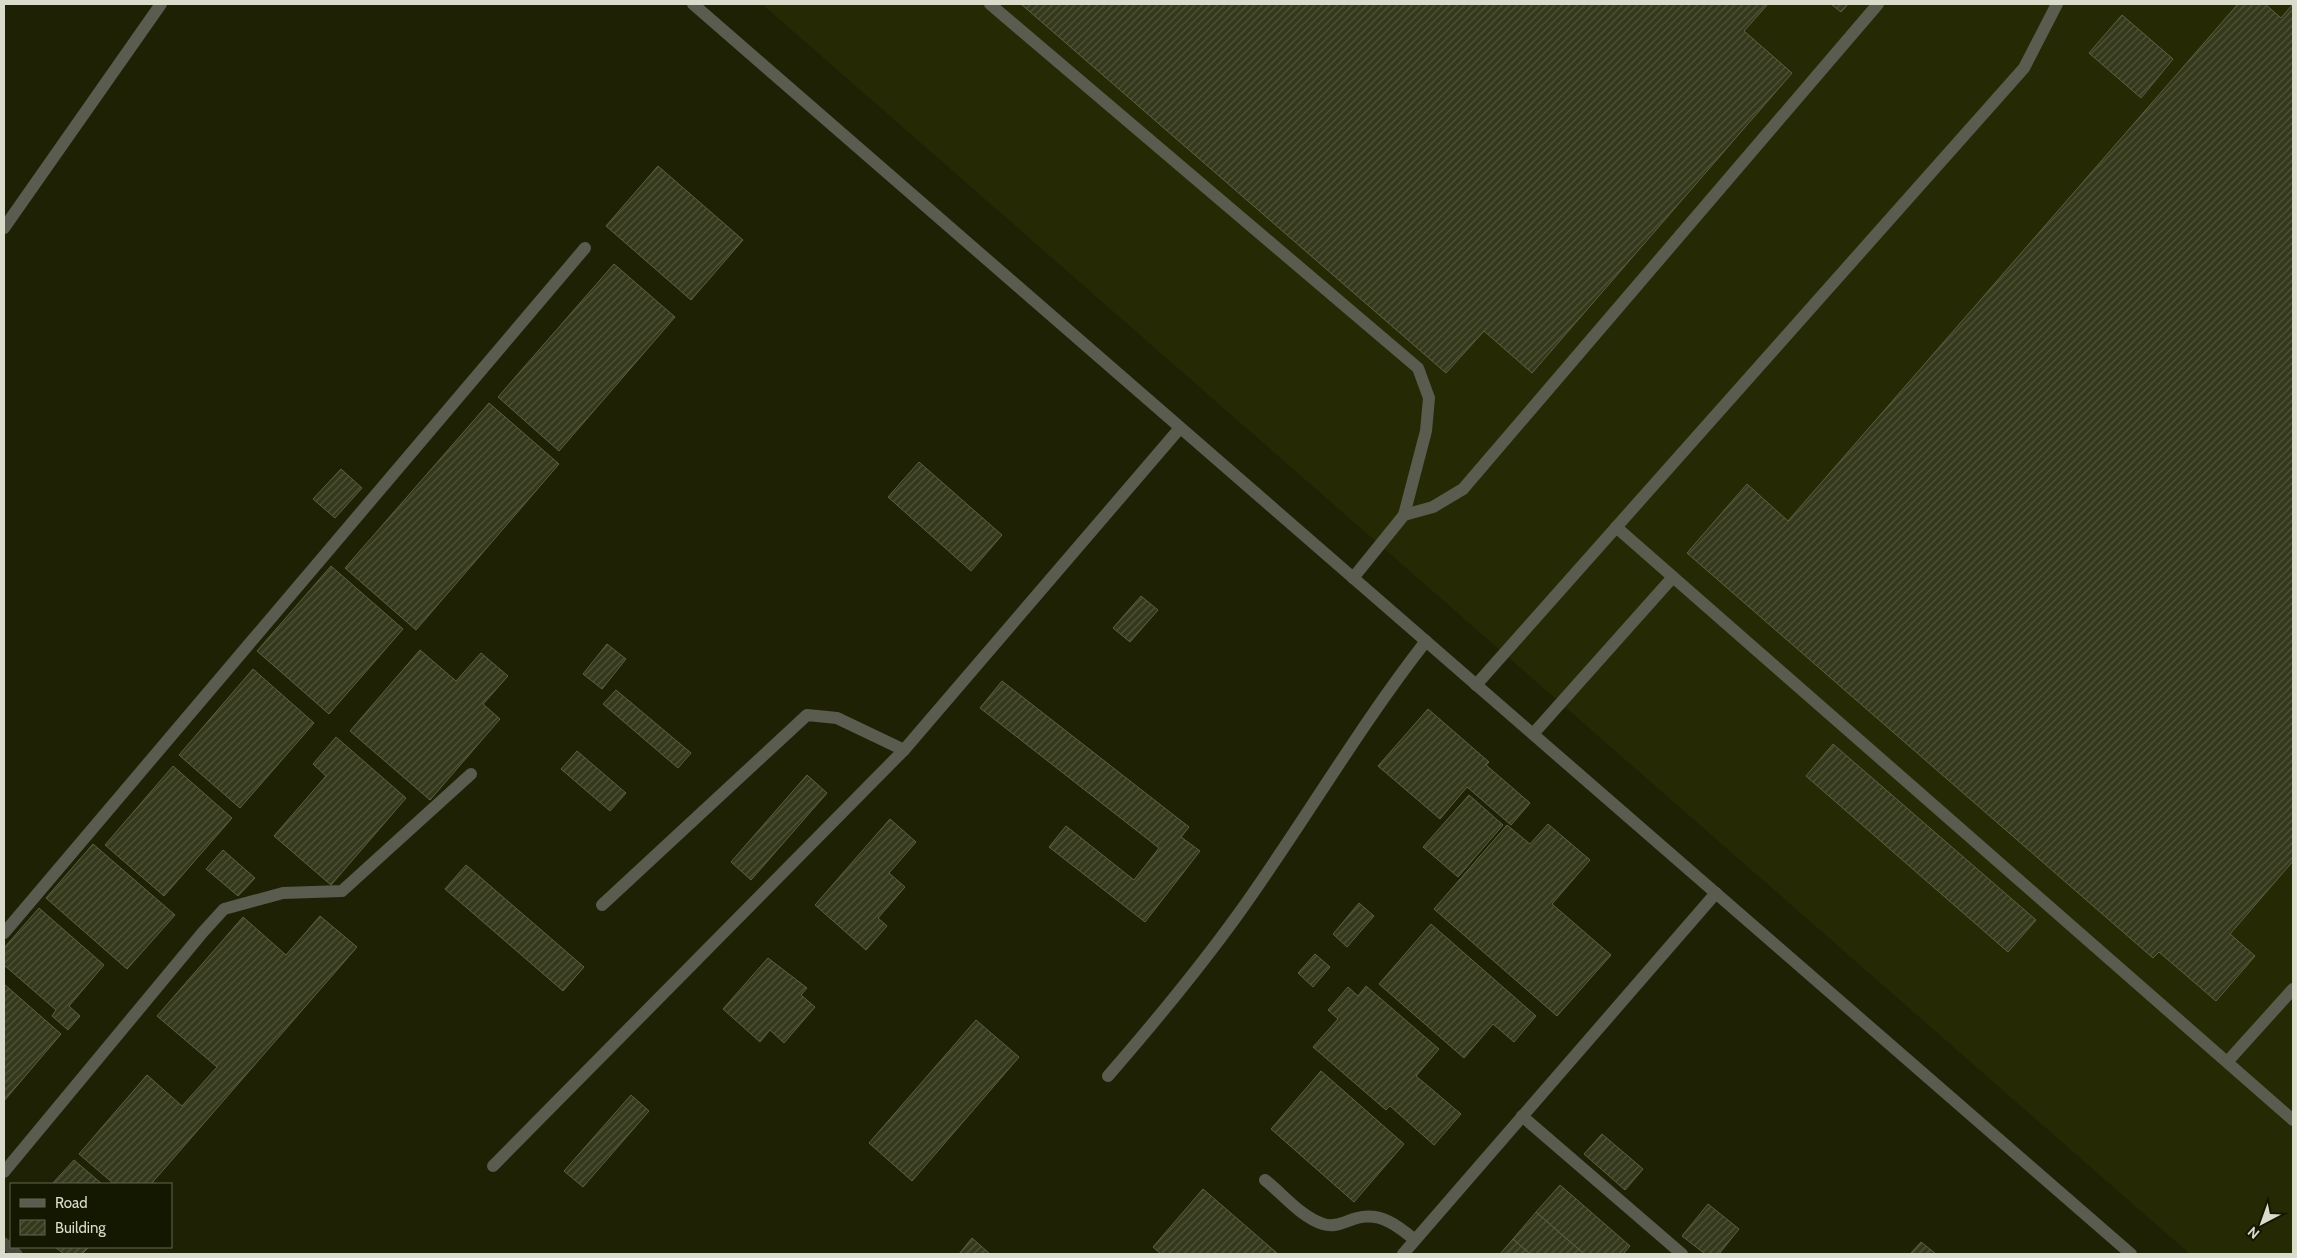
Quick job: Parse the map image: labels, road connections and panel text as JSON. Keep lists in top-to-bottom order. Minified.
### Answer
{"legend":["Road","Building"],"north":"bottom left"}
